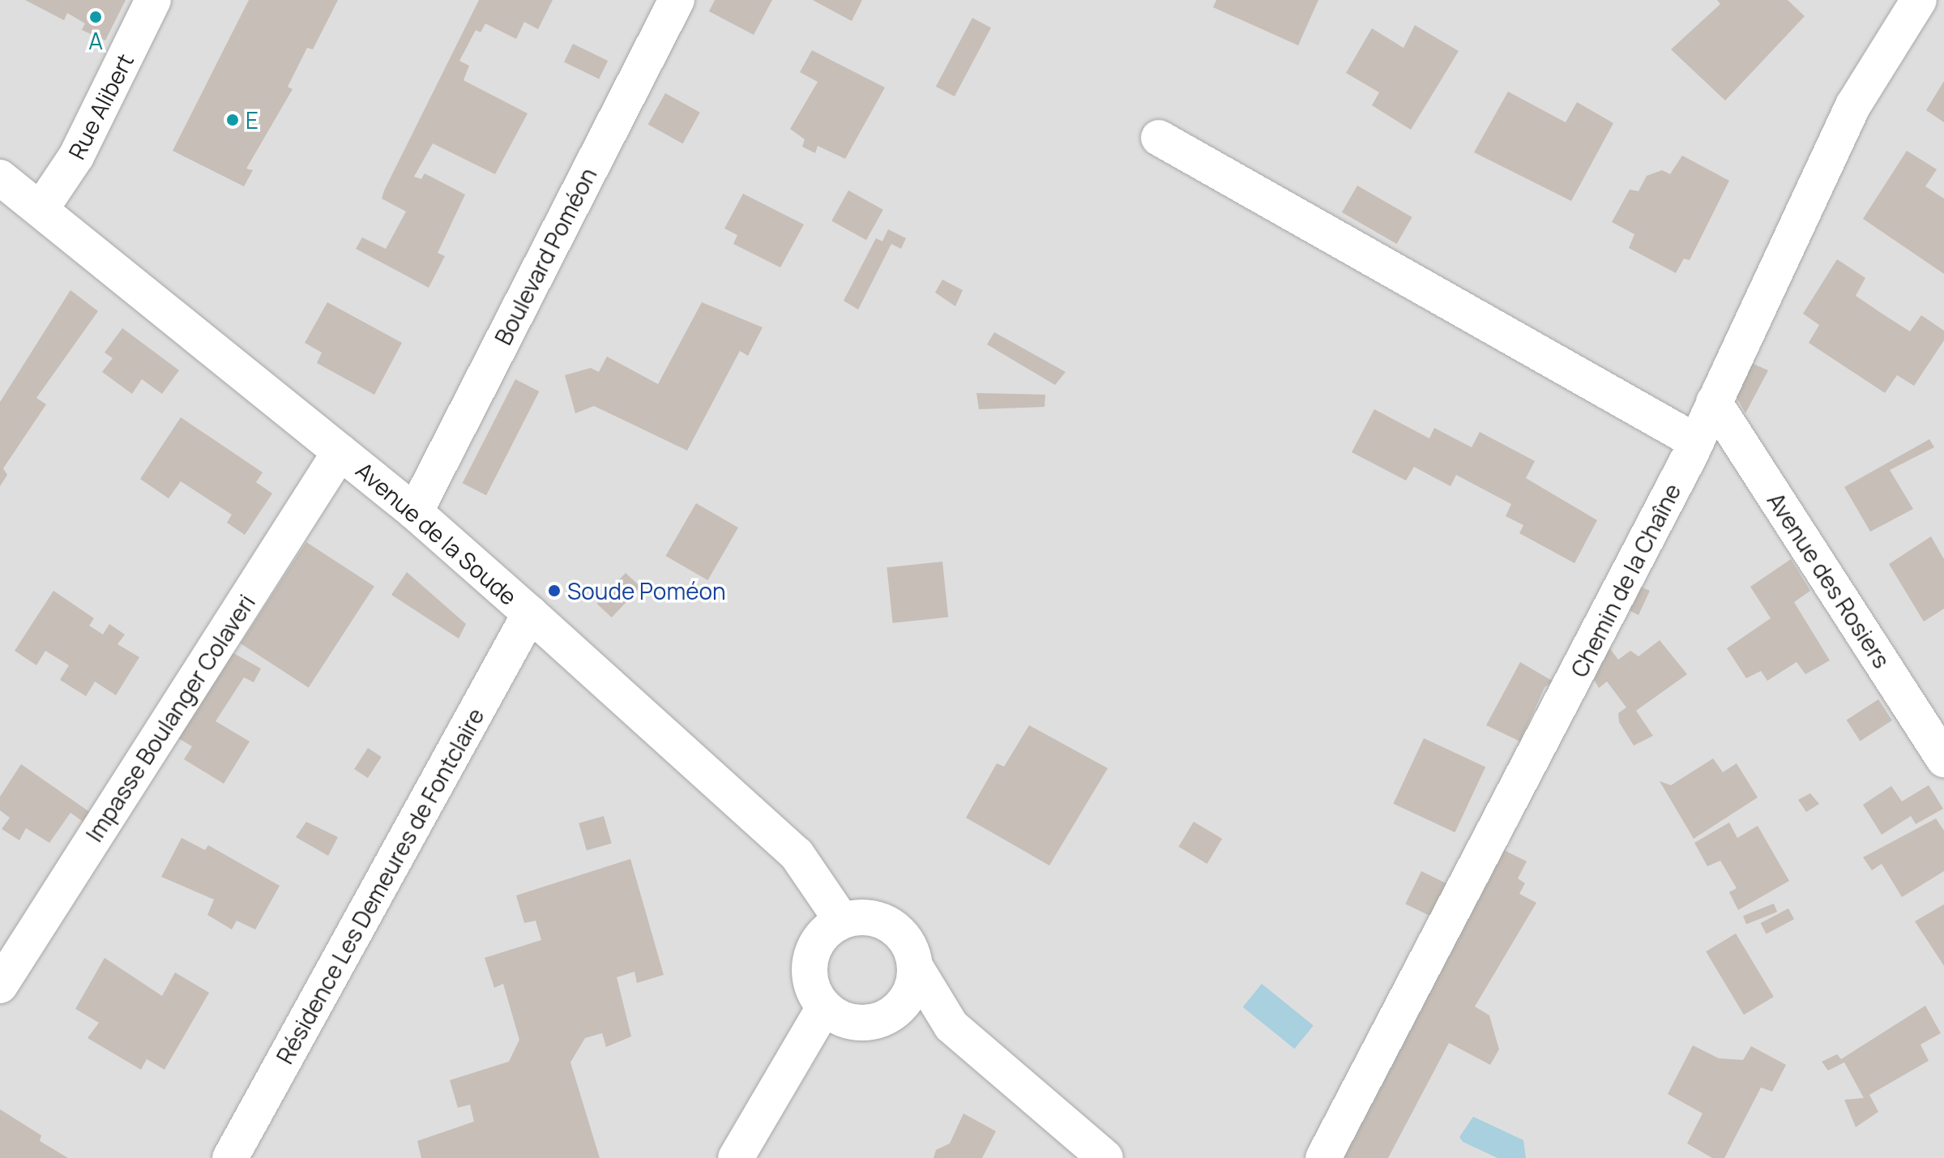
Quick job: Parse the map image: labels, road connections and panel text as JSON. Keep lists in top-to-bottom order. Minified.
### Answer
{"streets":{"street":["Rue Alibert","Boulevard Poméon","Avenue de la Soude","Chemin de la Chaîne","Avenue des Rosiers","Impasse Boulanger Colaveri","Résidence Les Demeures de Fontclaire"]},"crossings":[["Rue Alibert","Avenue de la Soude"],["Boulevard Poméon","Avenue de la Soude"],["Avenue de la Soude","Impasse Boulanger Colaveri"],["Avenue de la Soude","Résidence Les Demeures de Fontclaire"],["Chemin de la Chaîne","Avenue des Rosiers"]],"places":["A","E","Soude Poméon"]}
